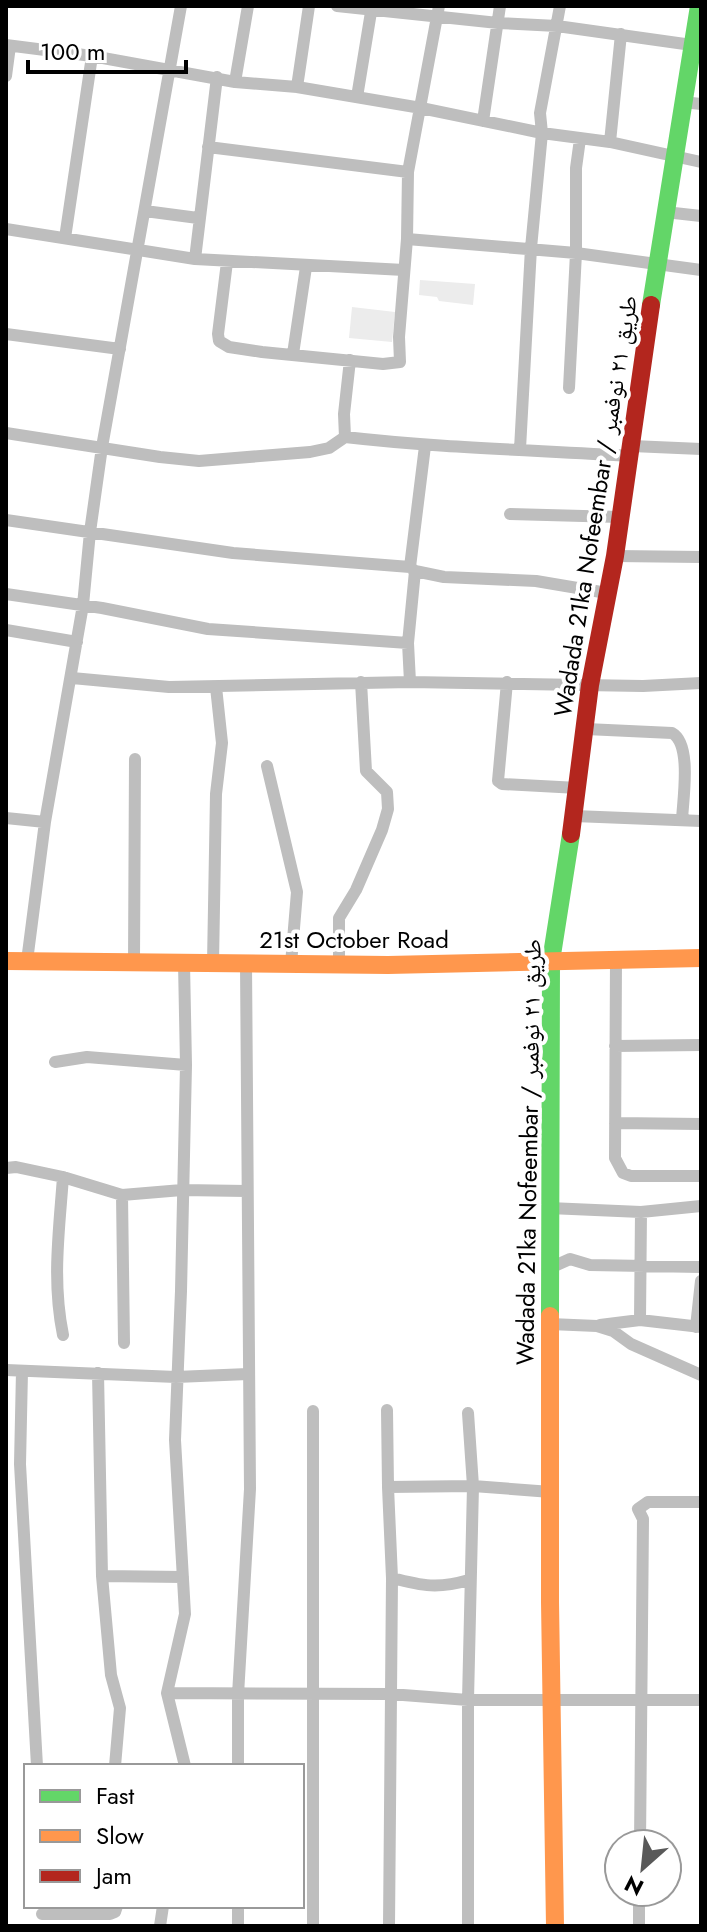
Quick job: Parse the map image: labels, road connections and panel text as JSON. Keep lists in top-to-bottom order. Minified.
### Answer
{"streets":{"street":["Wadada 21ka Nofeembar / طريق ٢١ نوفمبر","21st October Road"]},"crossings":[["Wadada 21ka Nofeembar / طريق ٢١ نوفمبر","21st October Road"]],"legend":["Fast","Slow","Jam"],"scale_bar":"100 m","north":"bottom left"}
